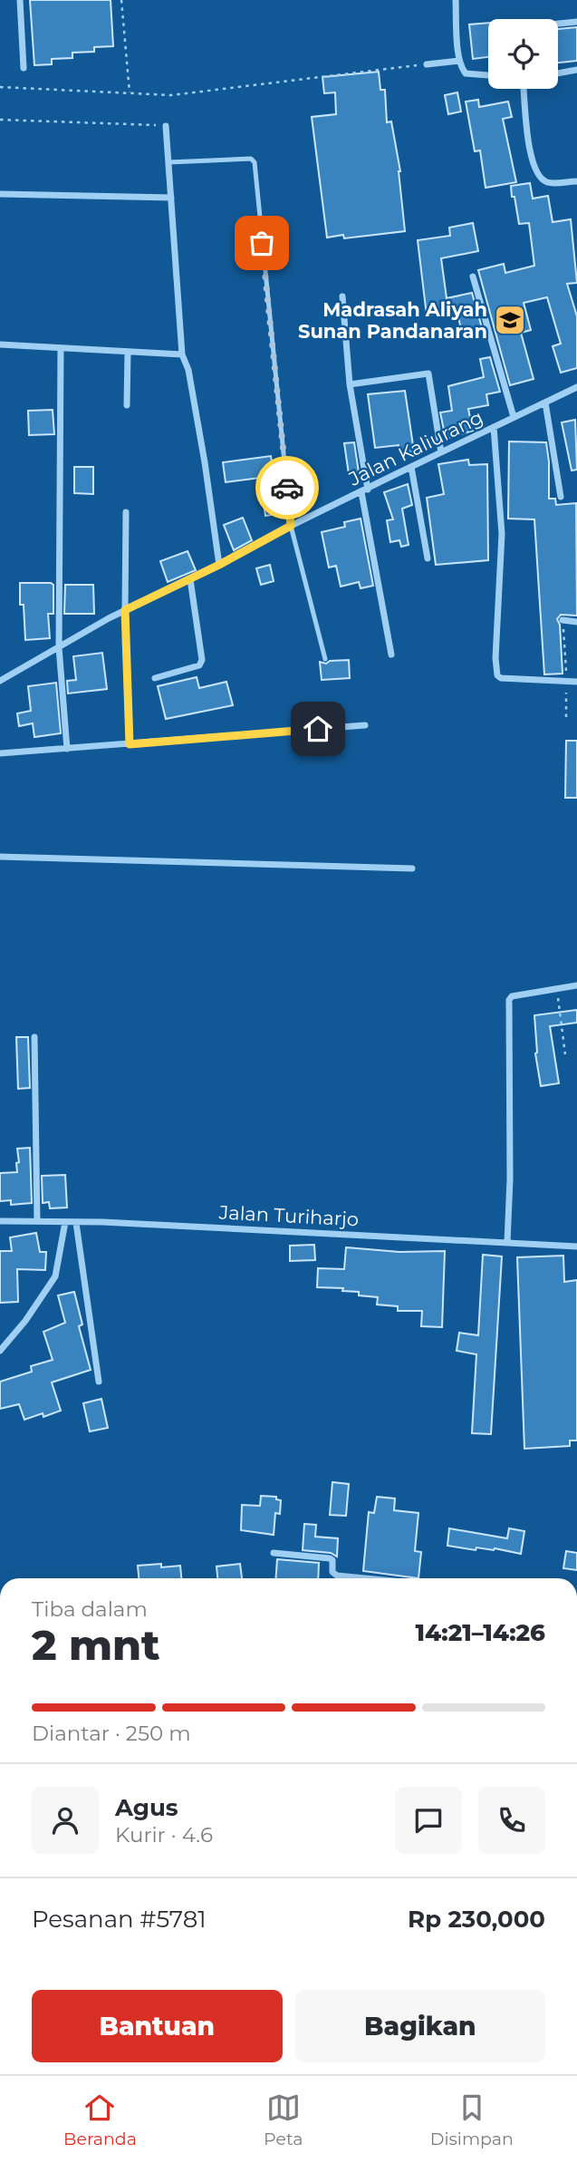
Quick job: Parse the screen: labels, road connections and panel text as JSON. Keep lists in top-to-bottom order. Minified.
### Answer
{"streets":{"street":["Jalan Kaliurang","Jalan Turiharjo"]},"places":{"school or university":["Madrasah Aliyah Sunan Pandanaran"]},"page":{"heading":["2 mnt","Tiba dalam","14:21–14:26"],"panel":["Agus","Kurir · 4.6","Pesanan #5781","Rp 230,000"],"bar":"Diantar · 250 m","buttons":["Bantuan","Bagikan"],"tabs":["Beranda","Peta","Disimpan"]}}
